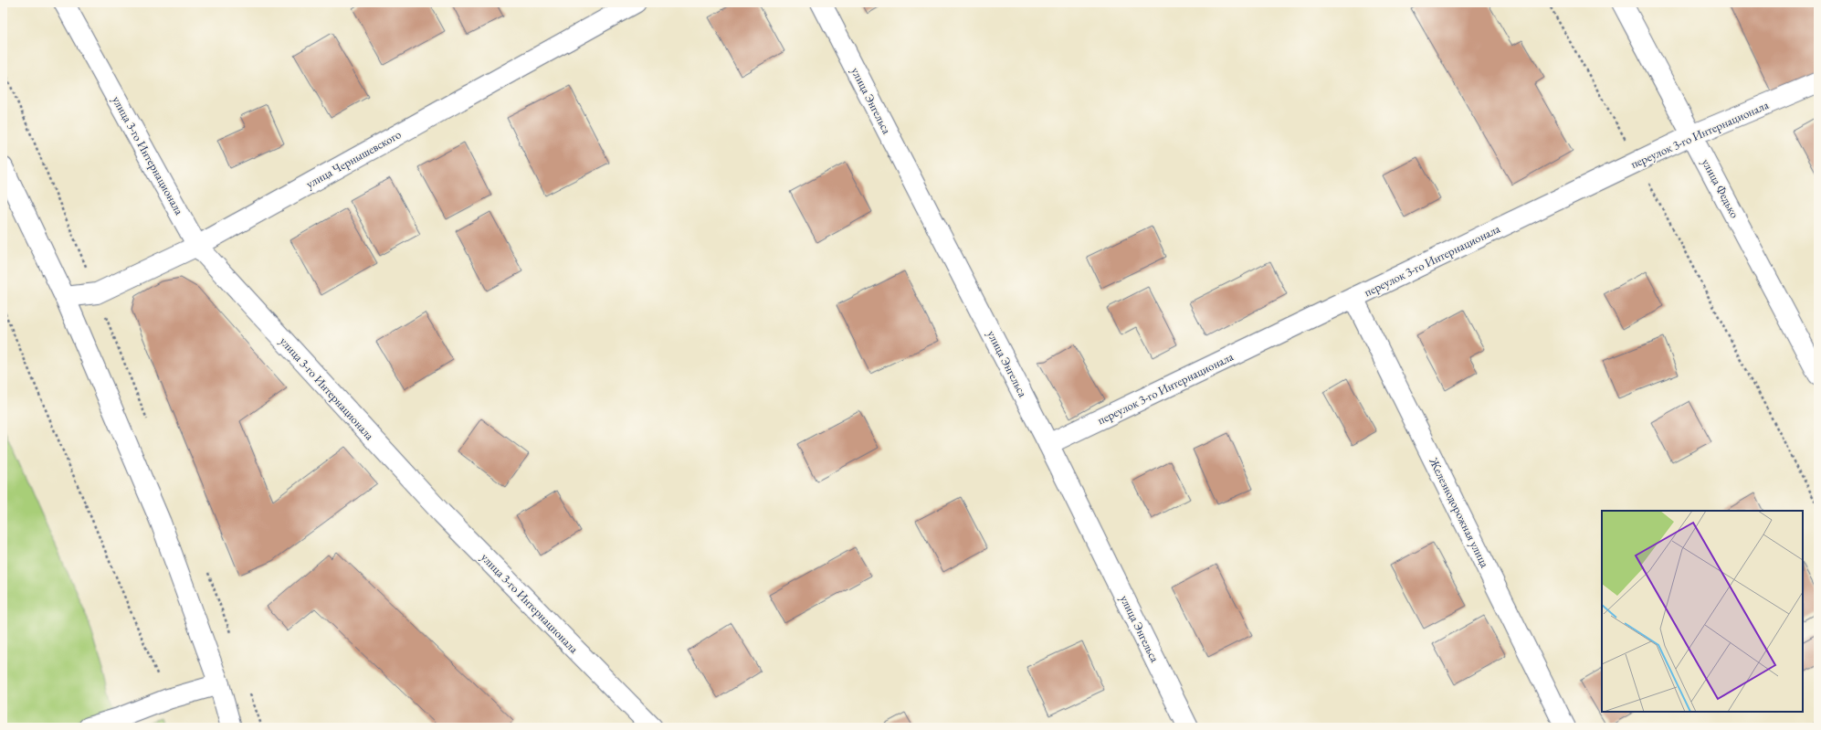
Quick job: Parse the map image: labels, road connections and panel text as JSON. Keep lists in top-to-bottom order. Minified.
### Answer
{"streets":{"street":["улица Энгельса","переулок 3-го Интернационала","улица 3-го Интернационала","улица Чернышевского","улица Федько","Железнодорожная улица"]},"crossings":[["улица Энгельса","переулок 3-го Интернационала"],["переулок 3-го Интернационала","улица Федько"],["переулок 3-го Интернационала","Железнодорожная улица"],["улица 3-го Интернационала","улица Чернышевского"]]}
